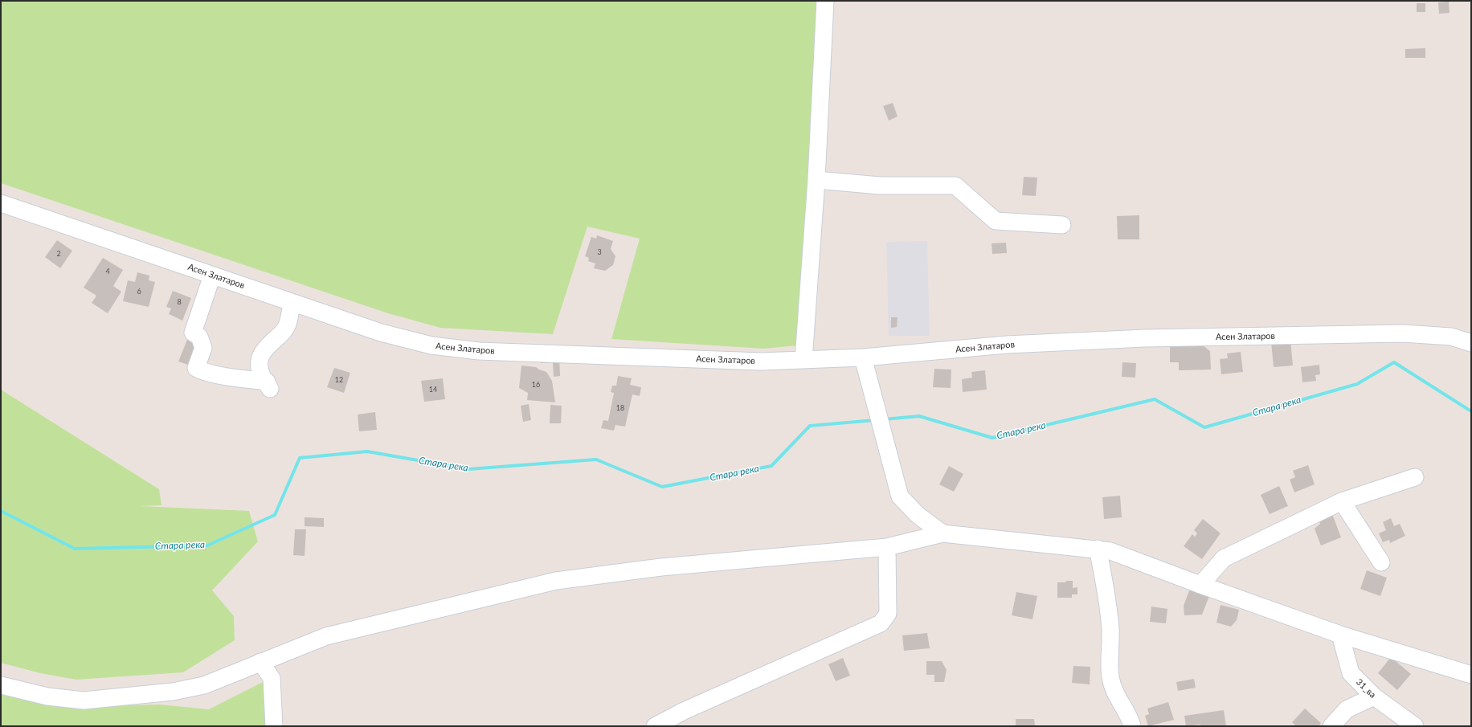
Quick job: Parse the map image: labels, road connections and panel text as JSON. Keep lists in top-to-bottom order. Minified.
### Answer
{"streets":{"street":["Асен Златаров","31_ва"]},"water":["Стара река"],"house_numbers":["3","2","4","6","8","12","16","14","18"]}
